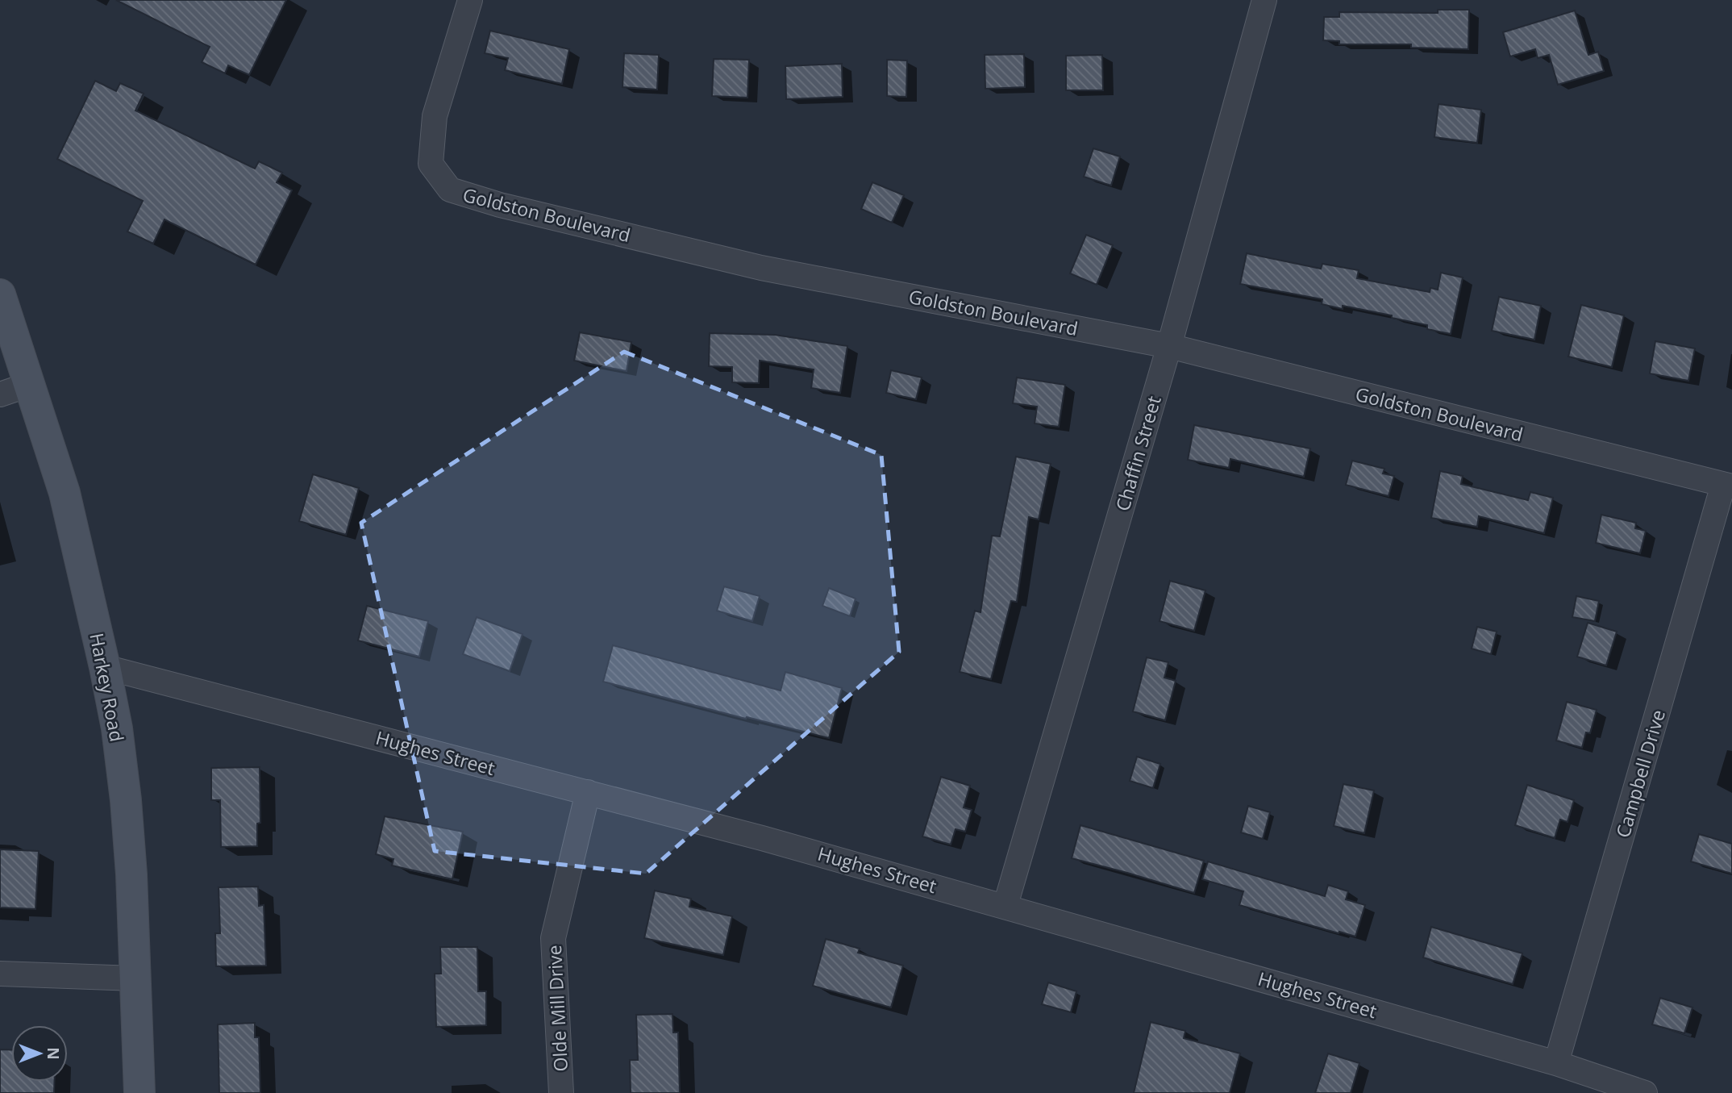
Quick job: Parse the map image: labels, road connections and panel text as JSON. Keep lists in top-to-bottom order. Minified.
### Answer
{"streets":{"street":["Goldston Boulevard","Chaffin Street","Harkey Road","Hughes Street","Campbell Drive","Olde Mill Drive"]},"crossings":[["Goldston Boulevard","Chaffin Street"],["Goldston Boulevard","Campbell Drive"],["Chaffin Street","Hughes Street"],["Harkey Road","Hughes Street"],["Hughes Street","Campbell Drive"],["Hughes Street","Olde Mill Drive"]],"north":"right"}
